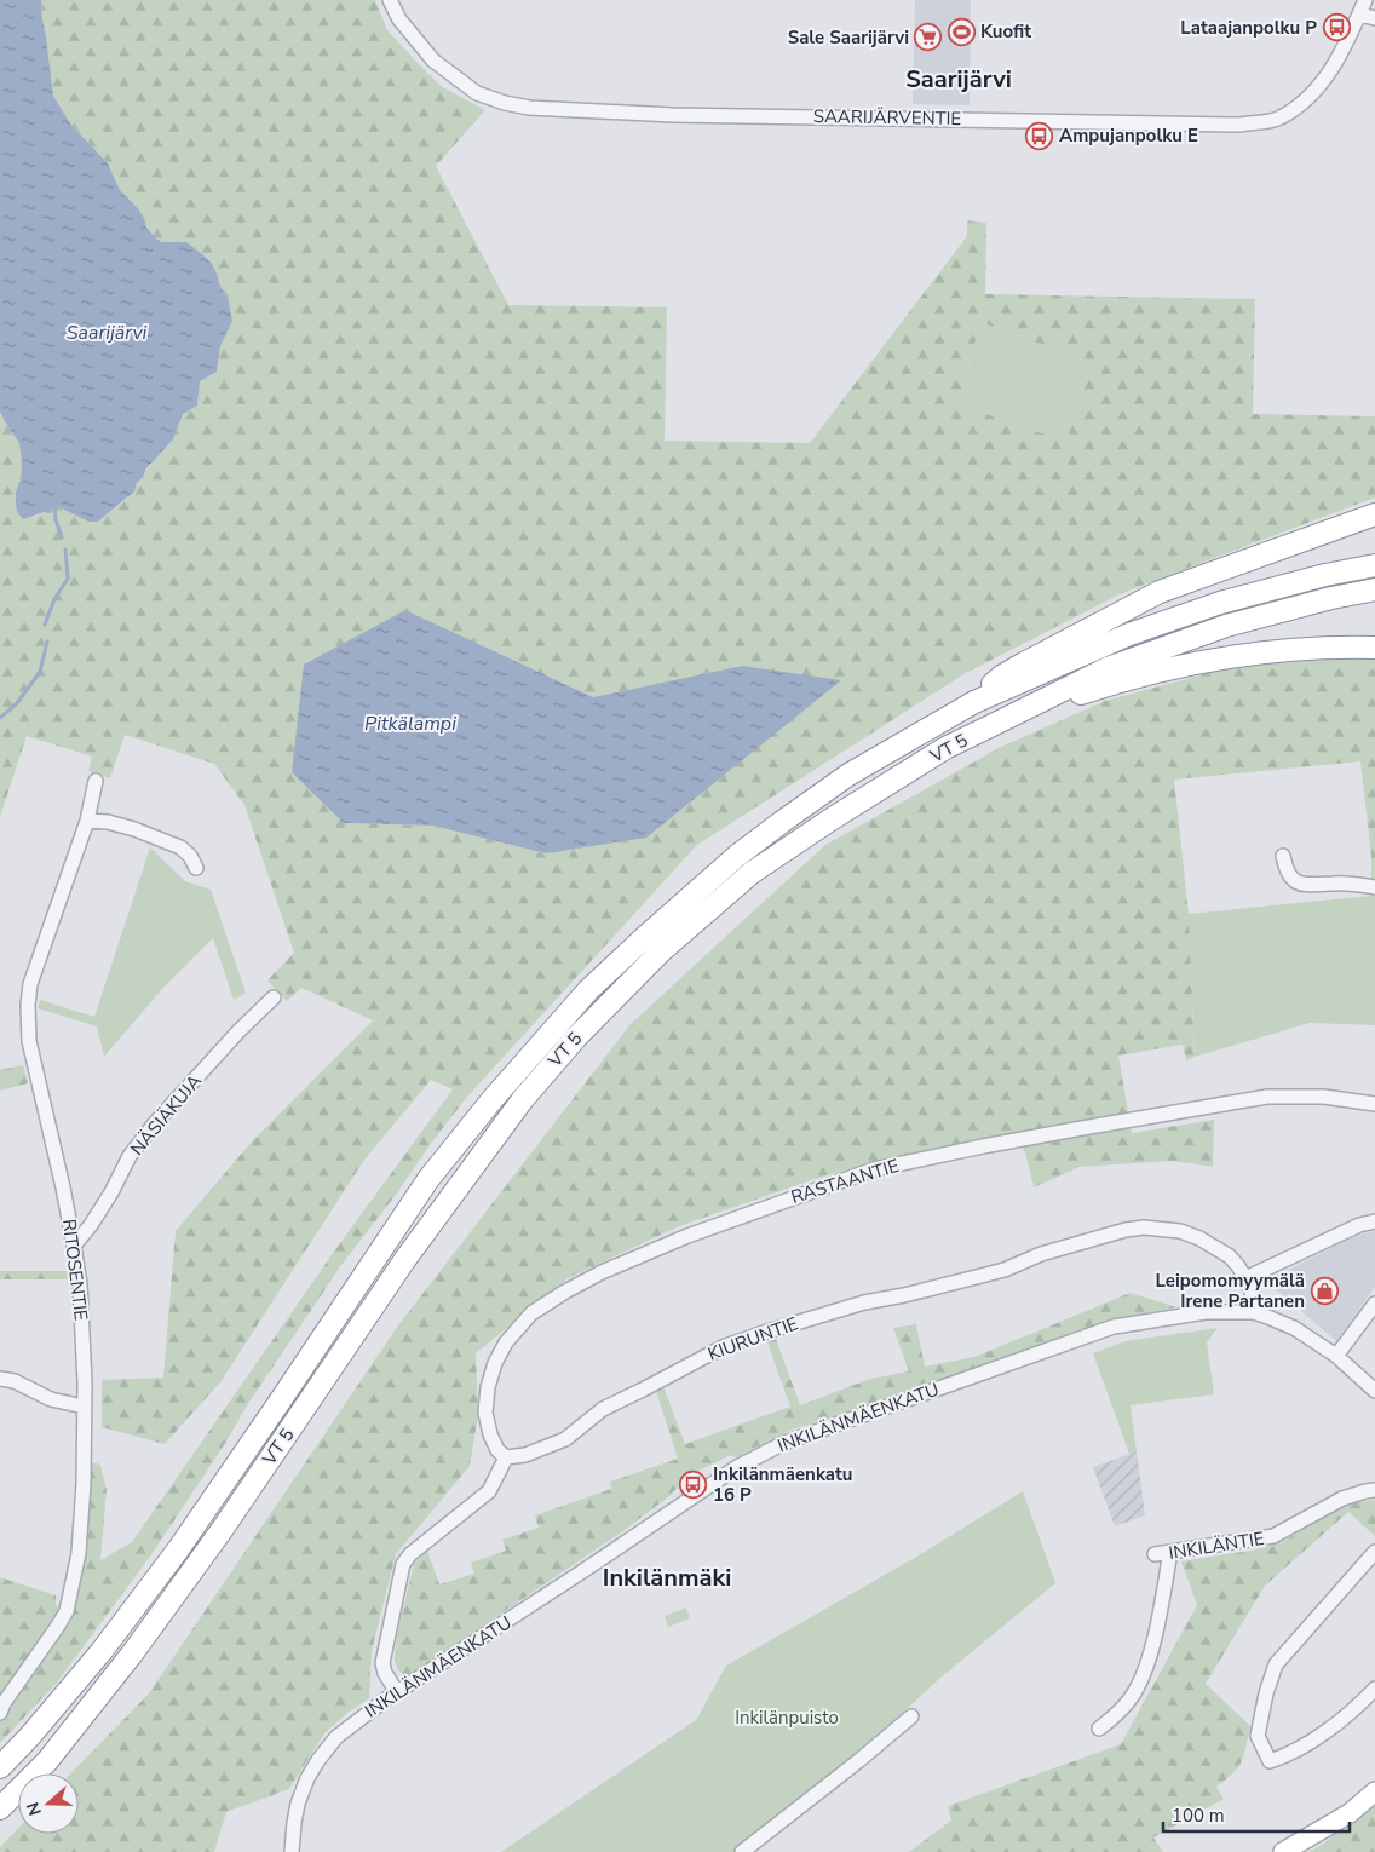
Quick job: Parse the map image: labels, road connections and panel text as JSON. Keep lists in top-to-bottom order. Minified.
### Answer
{"streets":{"highway":["VT 5"],"street":["SAARIJÄRVENTIE","NÄSIÄKUJA","RASTAANTIE","RITOSENTIE","KIURUNTIE","INKILÄNMÄENKATU","INKILÄNTIE"]},"crossings":[["NÄSIÄKUJA","RITOSENTIE"],["RASTAANTIE","KIURUNTIE"],["KIURUNTIE","INKILÄNMÄENKATU"]],"districts":["Saarijärvi","Inkilänmäki"],"water":["Saarijärvi","Pitkälampi"],"parks":["Inkilänpuisto"],"places":{"bus stop":["Lataajanpolku P","Ampujanpolku E","Inkilänmäenkatu 16 P"],"sports":["Kuofit"],"supermarket":["Sale Saarijärvi"],"shop":["Leipomomyymälä Irene Partanen"]},"scale_bar":"100 m","north":"left"}
